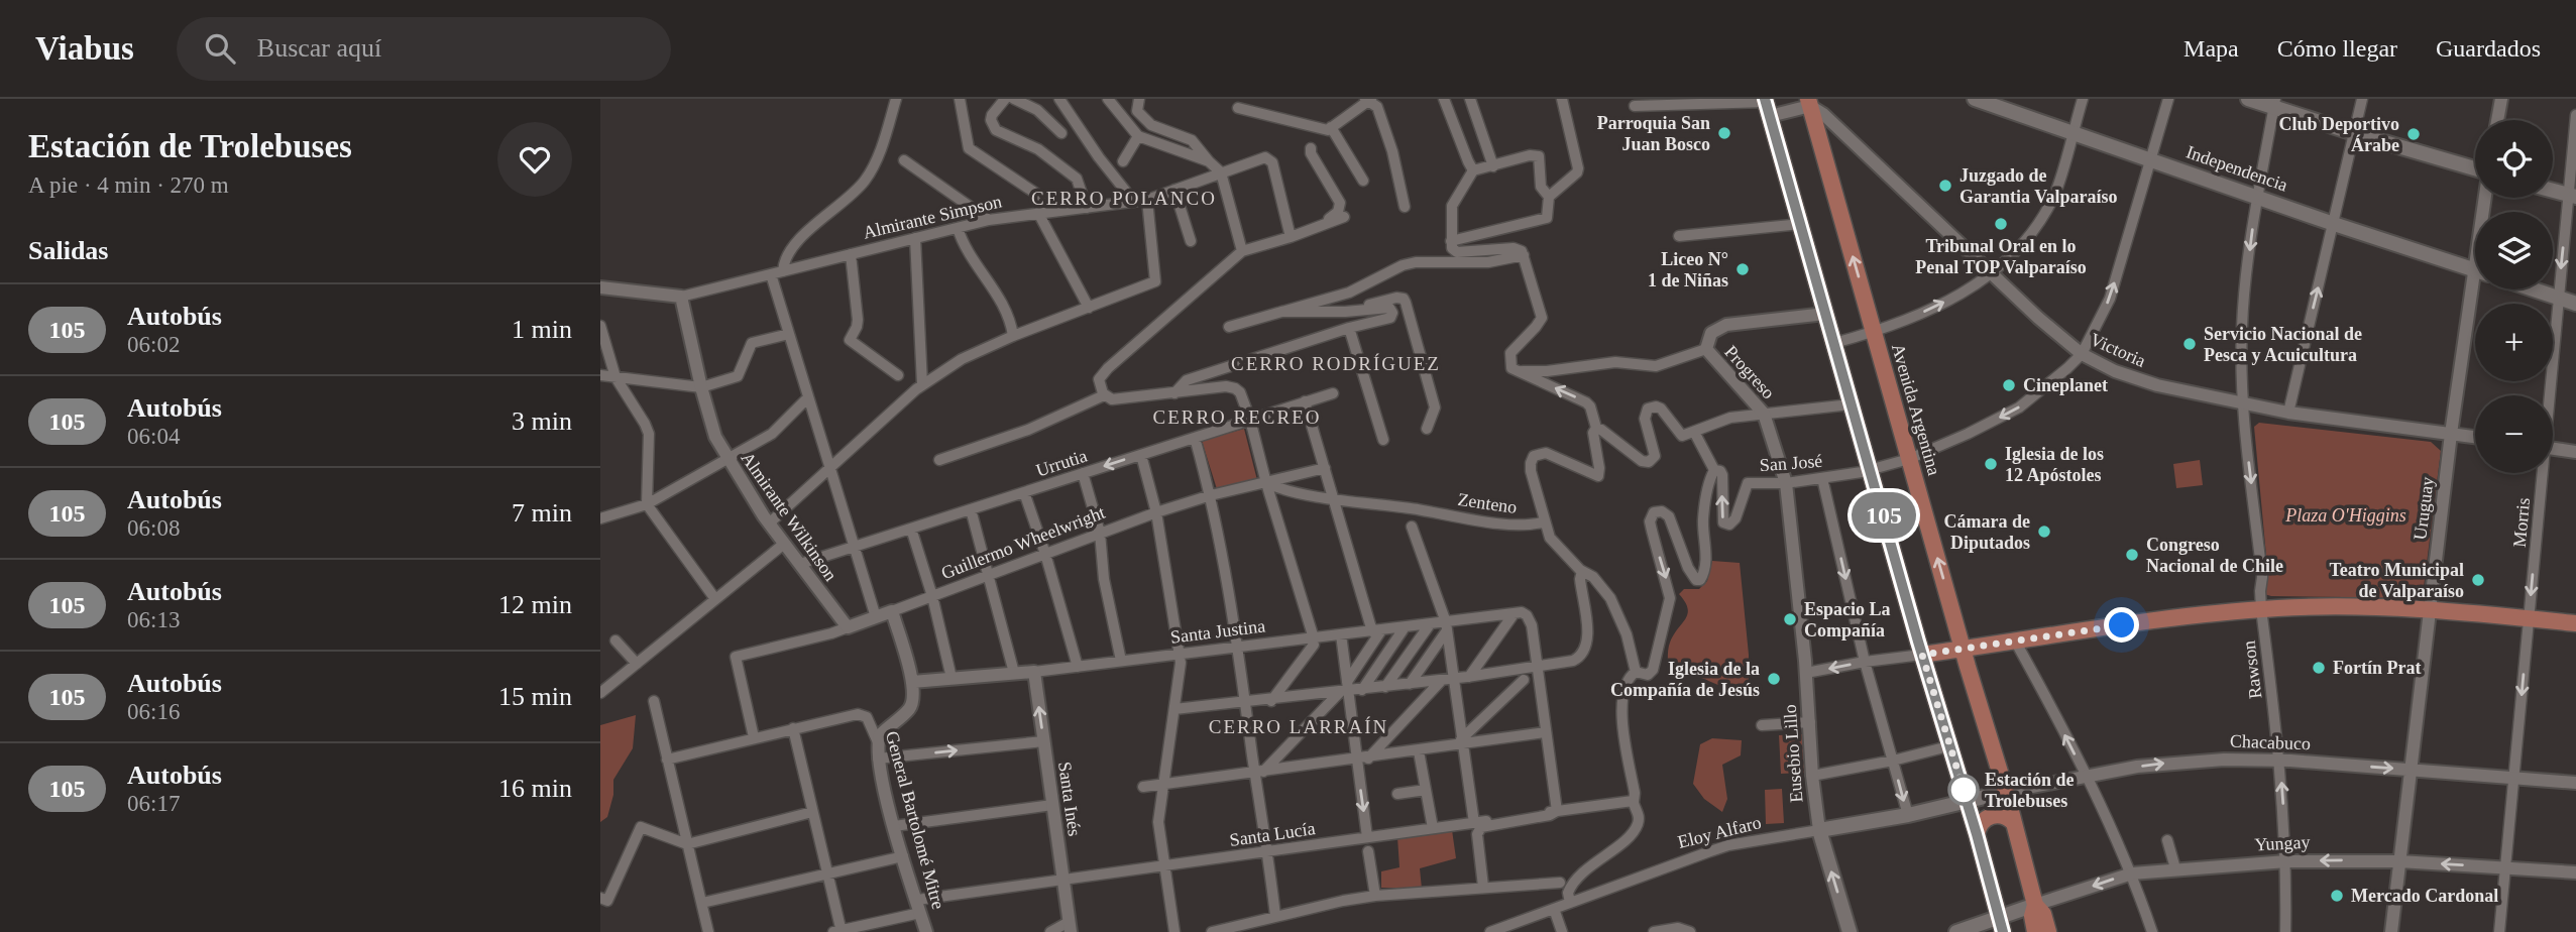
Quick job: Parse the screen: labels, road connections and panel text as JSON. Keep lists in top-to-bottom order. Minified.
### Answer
{"streets":{"main road":["Independencia","Avenida Argentina","Chacabuco","Eusebio Lillo","Eloy Alfaro","Yungay"],"street":["Almirante Simpson","Victoria","Progreso","Urrutia","San José","Zenteno","Uruguay","Almirante Wilkinson","Morris","Guillermo Wheelwright","Santa Justina","Rawson","Santa Inés","General Bartolomé Mitre","Santa Lucía"]},"crossings":[["Independencia","Rawson"],["Almirante Simpson","Almirante Wilkinson"],["Victoria","Avenida Argentina"],["Victoria","San José"],["Victoria","Uruguay"],["Victoria","Rawson"],["Progreso","San José"],["Progreso","Eusebio Lillo"],["Avenida Argentina","San José"],["Avenida Argentina","Chacabuco"],["Avenida Argentina","Yungay"],["Urrutia","Almirante Wilkinson"],["San José","Eusebio Lillo"],["Zenteno","Guillermo Wheelwright"],["Uruguay","Chacabuco"],["Uruguay","Yungay"],["Almirante Wilkinson","Guillermo Wheelwright"],["Morris","Chacabuco"],["Morris","Yungay"],["Santa Justina","Santa Inés"],["Rawson","Chacabuco"],["Rawson","Yungay"],["Chacabuco","Eloy Alfaro"],["Eusebio Lillo","Eloy Alfaro"],["Santa Inés","Santa Lucía"],["General Bartolomé Mitre","Santa Lucía"]],"one_way":["Morris","Chacabuco","Yungay"],"districts":["CERRO POLANCO","CERRO RODRÍGUEZ","CERRO RECREO","CERRO LARRAÍN"],"parks":["Plaza O'Higgins"],"places":["Parroquia San Juan Bosco","Club Deportivo Árabe","Juzgado de Garantia Valparaíso","Tribunal Oral en lo Penal TOP Valparaíso","Liceo N° 1 de Niñas","Servicio Nacional de Pesca y Acuicultura","Cineplanet","Iglesia de los 12 Apóstoles","Cámara de Diputados","Congreso Nacional de Chile","Teatro Municipal de Valparaíso","Espacio La Compañía","Fortín Prat","Iglesia de la Compañía de Jesús","Estación de Trolebuses","Mercado Cardonal"],"lines":["bus line 105"],"page":{"header":"Viabus","search":"Buscar aquí","nav":["Mapa","Cómo llegar","Guardados"],"heading":[["Estación de Trolebuses","A pie · 4 min · 270 m"],"Salidas"],"on_map":"105","map_buttons":["+","−"],"list":[{"mark":"105","name":"Autobús","note":"06:02","value":"1 min"},{"mark":"105","name":"Autobús","note":"06:04","value":"3 min"},{"mark":"105","name":"Autobús","note":"06:08","value":"7 min"},{"mark":"105","name":"Autobús","note":"06:13","value":"12 min"},{"mark":"105","name":"Autobús","note":"06:16","value":"15 min"},{"mark":"105","name":"Autobús","note":"06:17","value":"16 min"}]}}
